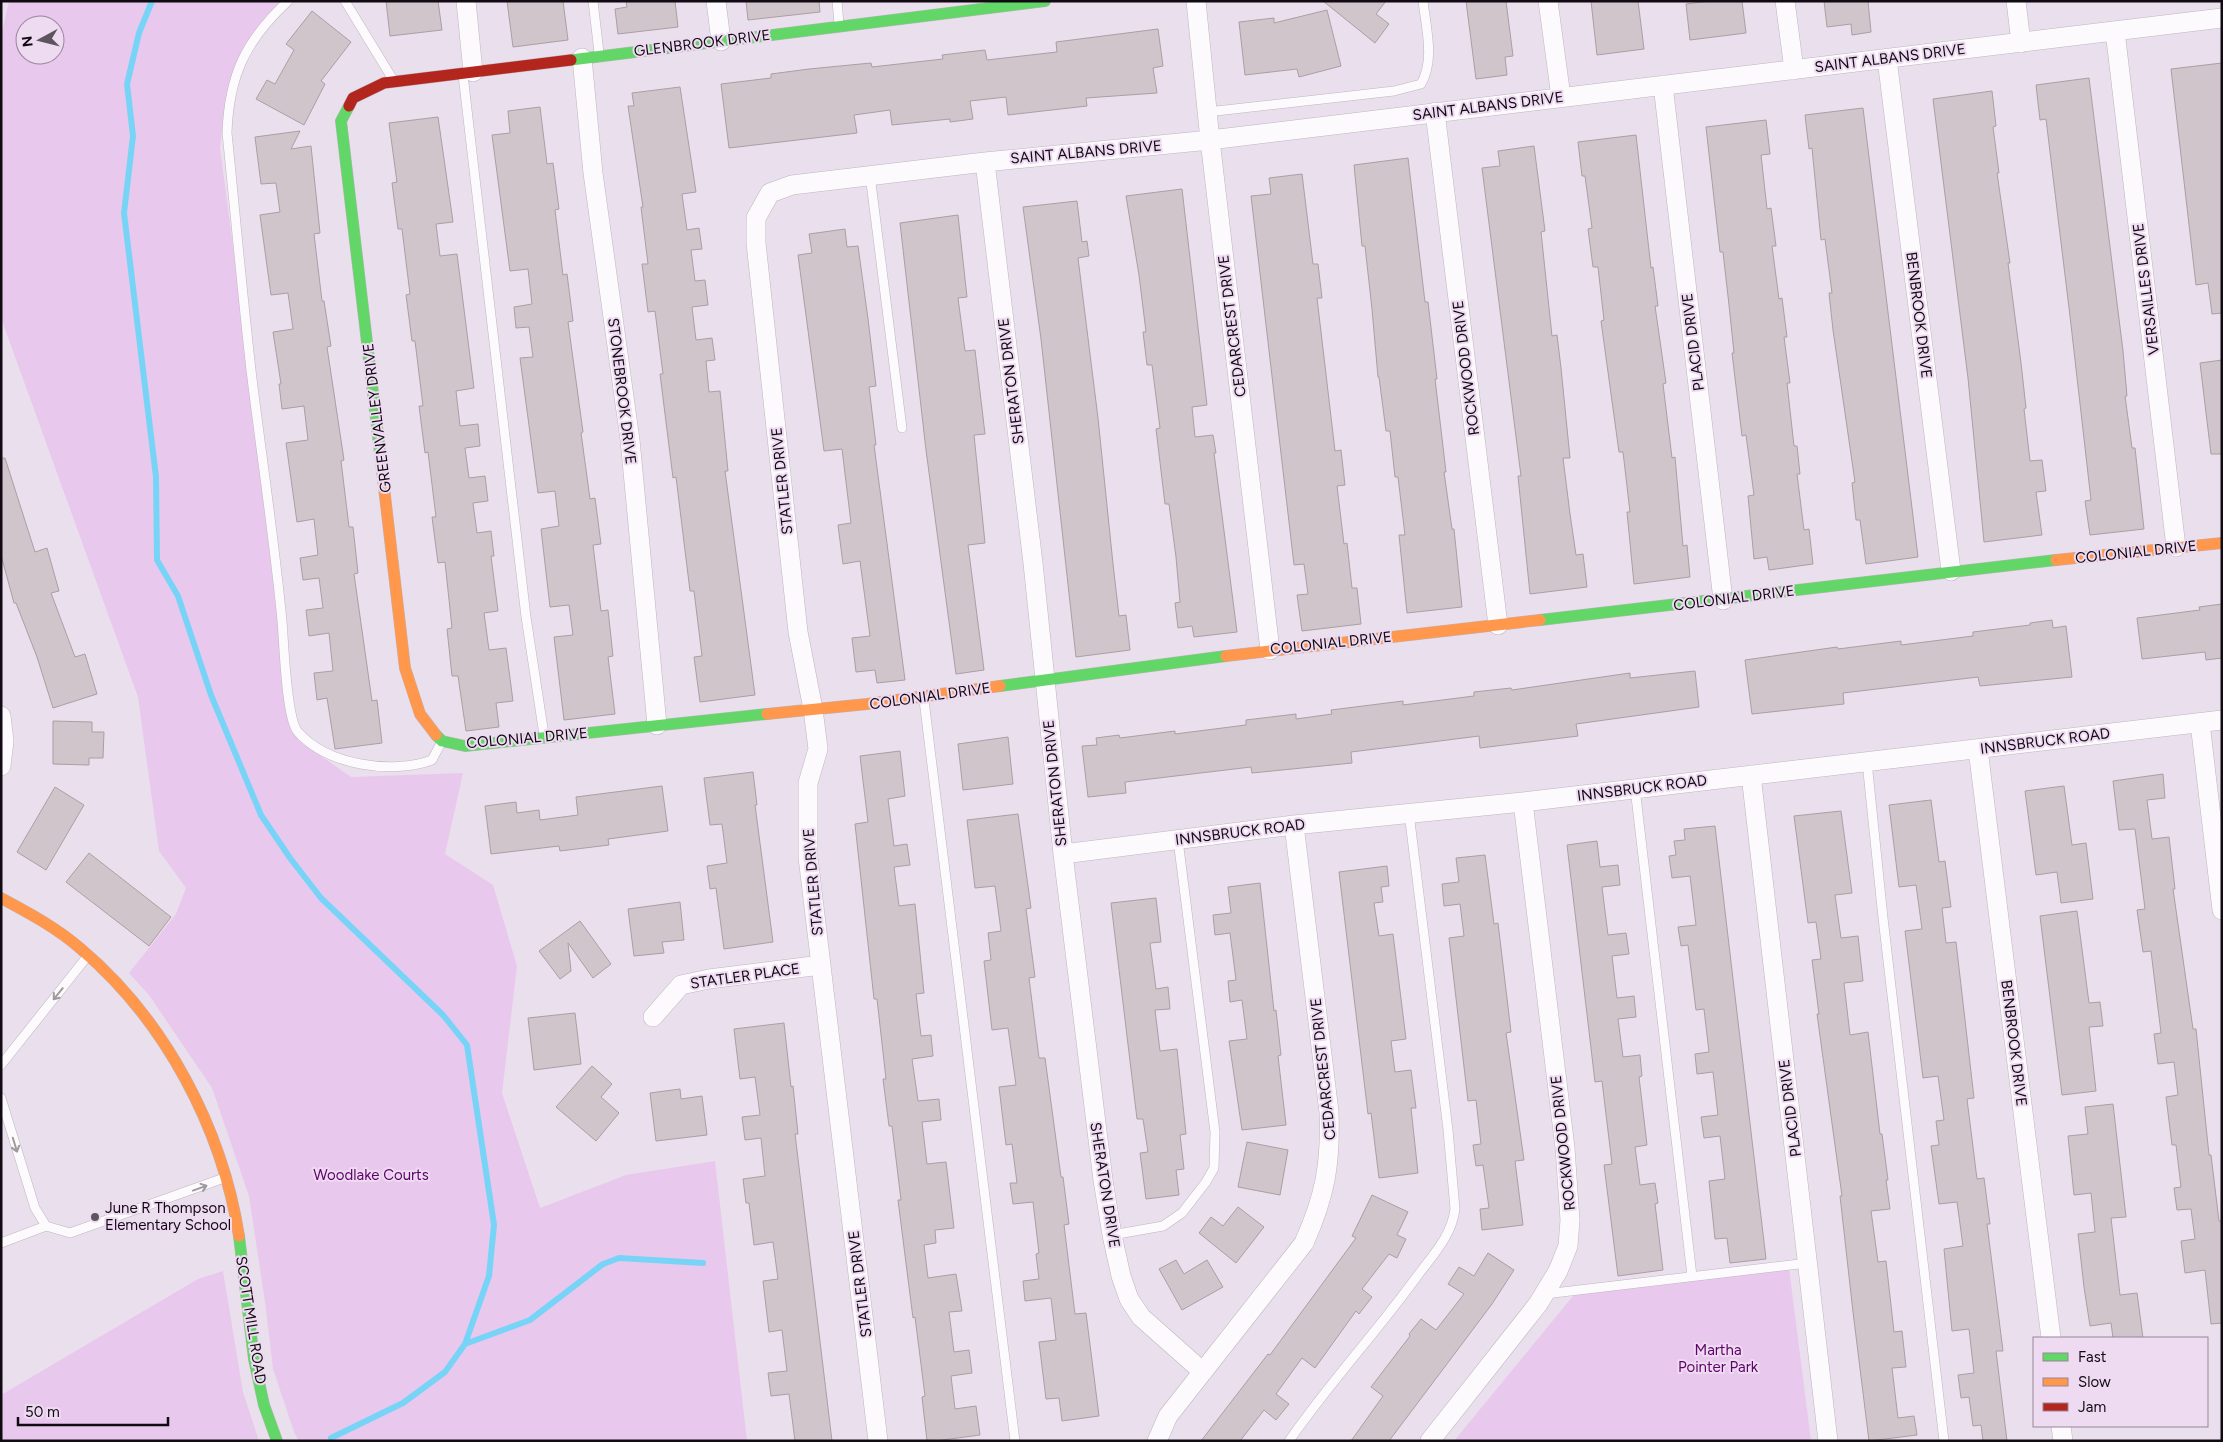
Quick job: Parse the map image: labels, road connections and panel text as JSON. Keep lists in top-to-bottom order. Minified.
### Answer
{"streets":{"street":["GLENBROOK DRIVE","SAINT ALBANS DRIVE","VERSAILLES DRIVE","BENBROOK DRIVE","CEDARCREST DRIVE","PLACID DRIVE","ROCKWOOD DRIVE","SHERATON DRIVE","STONEBROOK DRIVE","GREENVALLEY DRIVE","STATLER DRIVE","COLONIAL DRIVE","INNSBRUCK ROAD","STATLER PLACE","SCOTT MILL ROAD"]},"crossings":[["GLENBROOK DRIVE","STONEBROOK DRIVE"],["GLENBROOK DRIVE","GREENVALLEY DRIVE"],["SAINT ALBANS DRIVE","VERSAILLES DRIVE"],["SAINT ALBANS DRIVE","BENBROOK DRIVE"],["SAINT ALBANS DRIVE","CEDARCREST DRIVE"],["SAINT ALBANS DRIVE","PLACID DRIVE"],["SAINT ALBANS DRIVE","ROCKWOOD DRIVE"],["SAINT ALBANS DRIVE","SHERATON DRIVE"],["SAINT ALBANS DRIVE","STATLER DRIVE"],["VERSAILLES DRIVE","COLONIAL DRIVE"],["BENBROOK DRIVE","COLONIAL DRIVE"],["BENBROOK DRIVE","INNSBRUCK ROAD"],["CEDARCREST DRIVE","SHERATON DRIVE"],["CEDARCREST DRIVE","COLONIAL DRIVE"],["CEDARCREST DRIVE","INNSBRUCK ROAD"],["PLACID DRIVE","COLONIAL DRIVE"],["PLACID DRIVE","INNSBRUCK ROAD"],["ROCKWOOD DRIVE","COLONIAL DRIVE"],["ROCKWOOD DRIVE","INNSBRUCK ROAD"],["SHERATON DRIVE","COLONIAL DRIVE"],["SHERATON DRIVE","INNSBRUCK ROAD"],["STONEBROOK DRIVE","COLONIAL DRIVE"],["GREENVALLEY DRIVE","COLONIAL DRIVE"],["STATLER DRIVE","COLONIAL DRIVE"],["STATLER DRIVE","STATLER PLACE"]],"parks":["Woodlake Courts","Martha Pointer Park"],"places":["June R Thompson Elementary School"],"legend":["Fast","Slow","Jam"],"scale_bar":"50 m","north":"left"}
